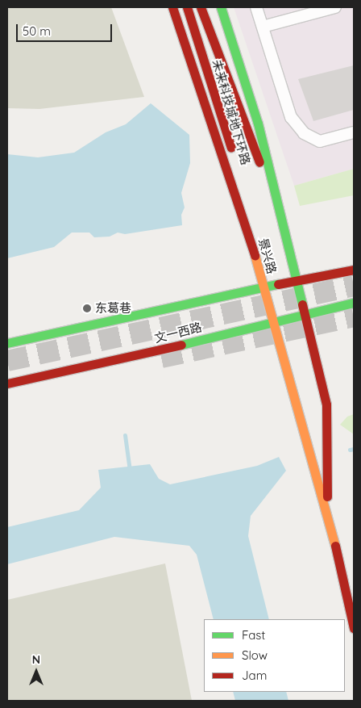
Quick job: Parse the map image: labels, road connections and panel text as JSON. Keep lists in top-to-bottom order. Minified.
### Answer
{"streets":{"street":["未来科技城地下环路","景兴路","文一西路"]},"crossings":[["未来科技城地下环路","景兴路"],["景兴路","文一西路"]],"places":["东葛巷"],"legend":["Fast","Slow","Jam"],"scale_bar":"50 m","north":"top"}
